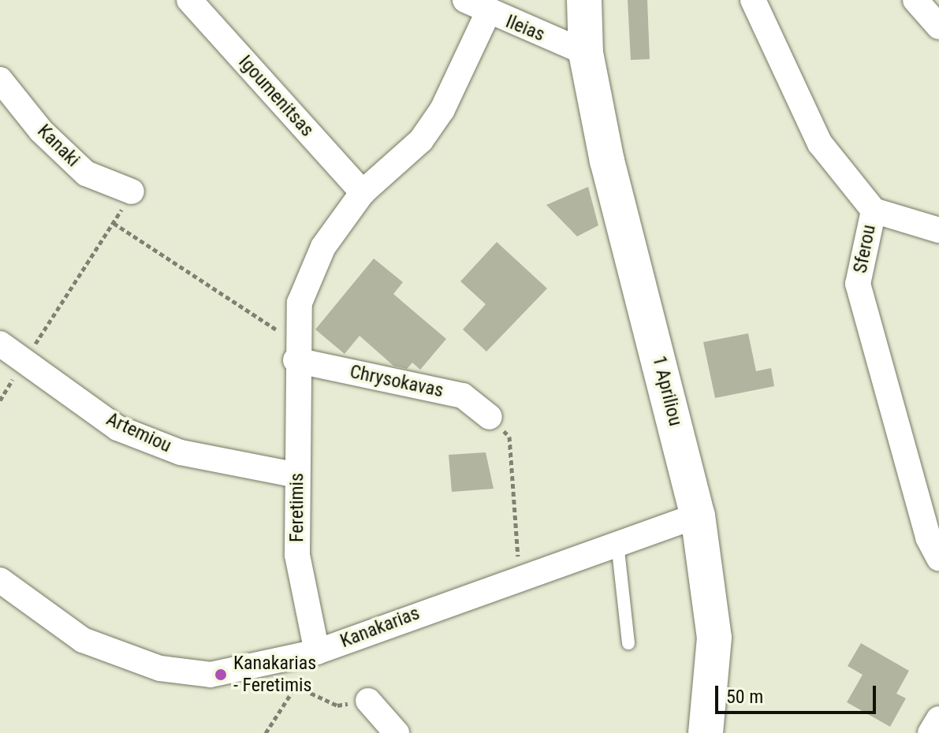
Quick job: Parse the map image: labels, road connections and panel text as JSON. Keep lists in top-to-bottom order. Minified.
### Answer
{"streets":{"main road":["1 Apriliou"],"street":["Ileias","Igoumenitsas","Kanaki","Sferou","Chrysokavas","Artemiou","Feretimis","Kanakarias"]},"crossings":[["Ileias","1 Apriliou"],["Ileias","Feretimis"],["Igoumenitsas","Feretimis"],["Chrysokavas","Feretimis"],["1 Apriliou","Kanakarias"],["Artemiou","Feretimis"],["Feretimis","Kanakarias"]],"places":["Kanakarias - Feretimis"],"scale_bar":"50 m"}
